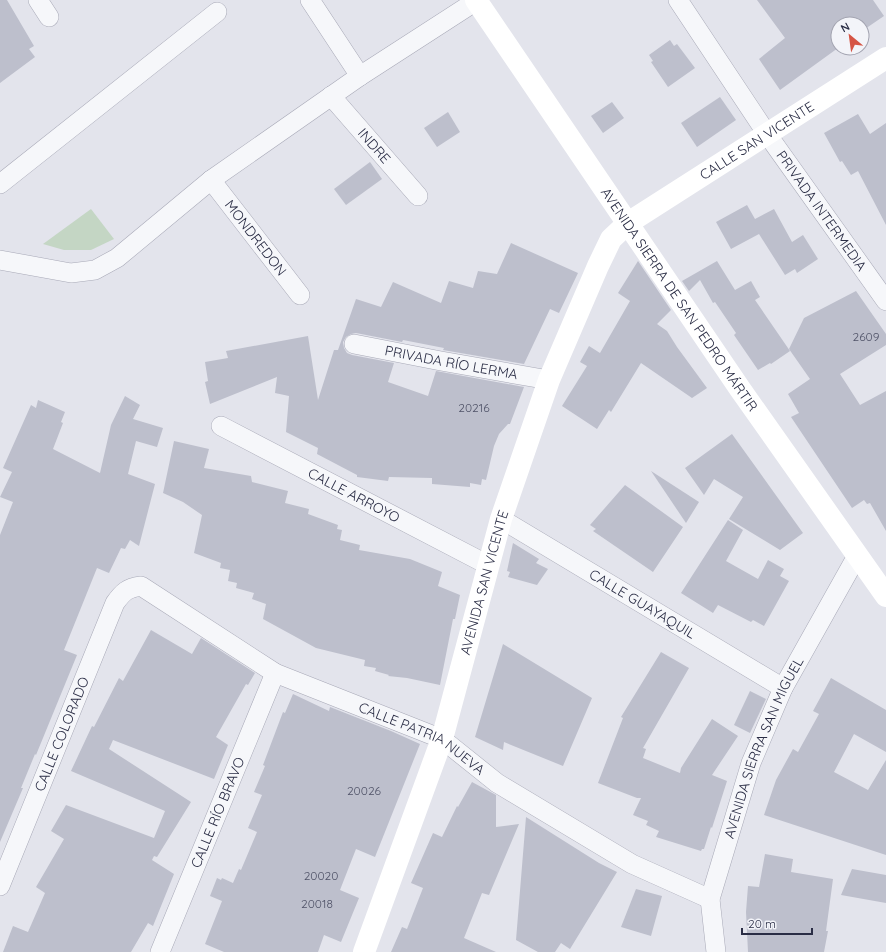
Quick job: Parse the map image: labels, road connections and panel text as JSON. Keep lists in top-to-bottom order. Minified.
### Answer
{"streets":{"street":["CALLE SAN VICENTE","INDRE","PRIVADA INTERMEDIA","MONDREDON","AVENIDA SIERRA DE SAN PEDRO MÁRTIR","PRIVADA RÍO LERMA","CALLE ARROYO","AVENIDA SAN VICENTE","CALLE GUAYAQUIL","CALLE COLORADO","CALLE PATRIA NUEVA","AVENIDA SIERRA SAN MIGUEL","CALLE RÍO BRAVO"]},"crossings":[["CALLE SAN VICENTE","PRIVADA INTERMEDIA"],["CALLE SAN VICENTE","AVENIDA SIERRA DE SAN PEDRO MÁRTIR"],["CALLE SAN VICENTE","AVENIDA SAN VICENTE"],["AVENIDA SIERRA DE SAN PEDRO MÁRTIR","AVENIDA SAN VICENTE"],["AVENIDA SIERRA DE SAN PEDRO MÁRTIR","AVENIDA SIERRA SAN MIGUEL"],["PRIVADA RÍO LERMA","AVENIDA SAN VICENTE"],["CALLE ARROYO","AVENIDA SAN VICENTE"],["AVENIDA SAN VICENTE","CALLE GUAYAQUIL"],["AVENIDA SAN VICENTE","CALLE PATRIA NUEVA"],["CALLE GUAYAQUIL","AVENIDA SIERRA SAN MIGUEL"],["CALLE COLORADO","CALLE PATRIA NUEVA"],["CALLE PATRIA NUEVA","AVENIDA SIERRA SAN MIGUEL"],["CALLE PATRIA NUEVA","CALLE RÍO BRAVO"]],"house_numbers":["2609","20216","20026","20020","20018"],"scale_bar":"20 m","north":"top left"}
